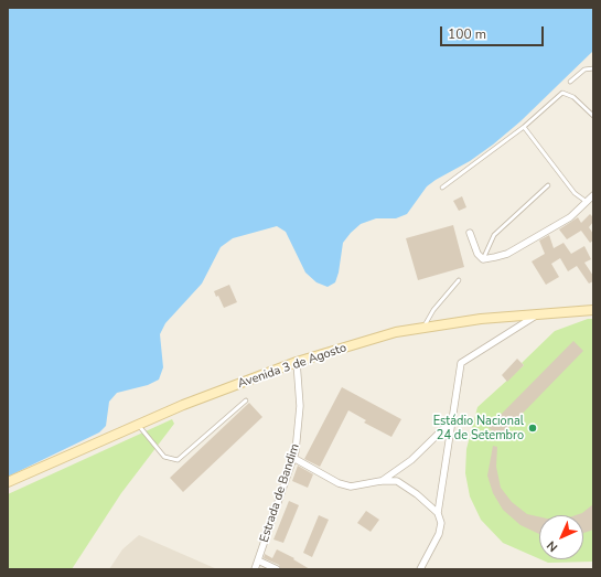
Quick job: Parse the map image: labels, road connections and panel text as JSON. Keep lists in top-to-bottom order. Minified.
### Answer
{"streets":{"street":["Avenida 3 de Agosto","Estrada de Bandim"]},"crossings":[["Avenida 3 de Agosto","Estrada de Bandim"]],"places":["Estádio Nacional 24 de Setembro"],"scale_bar":"100 m","north":"bottom left"}
